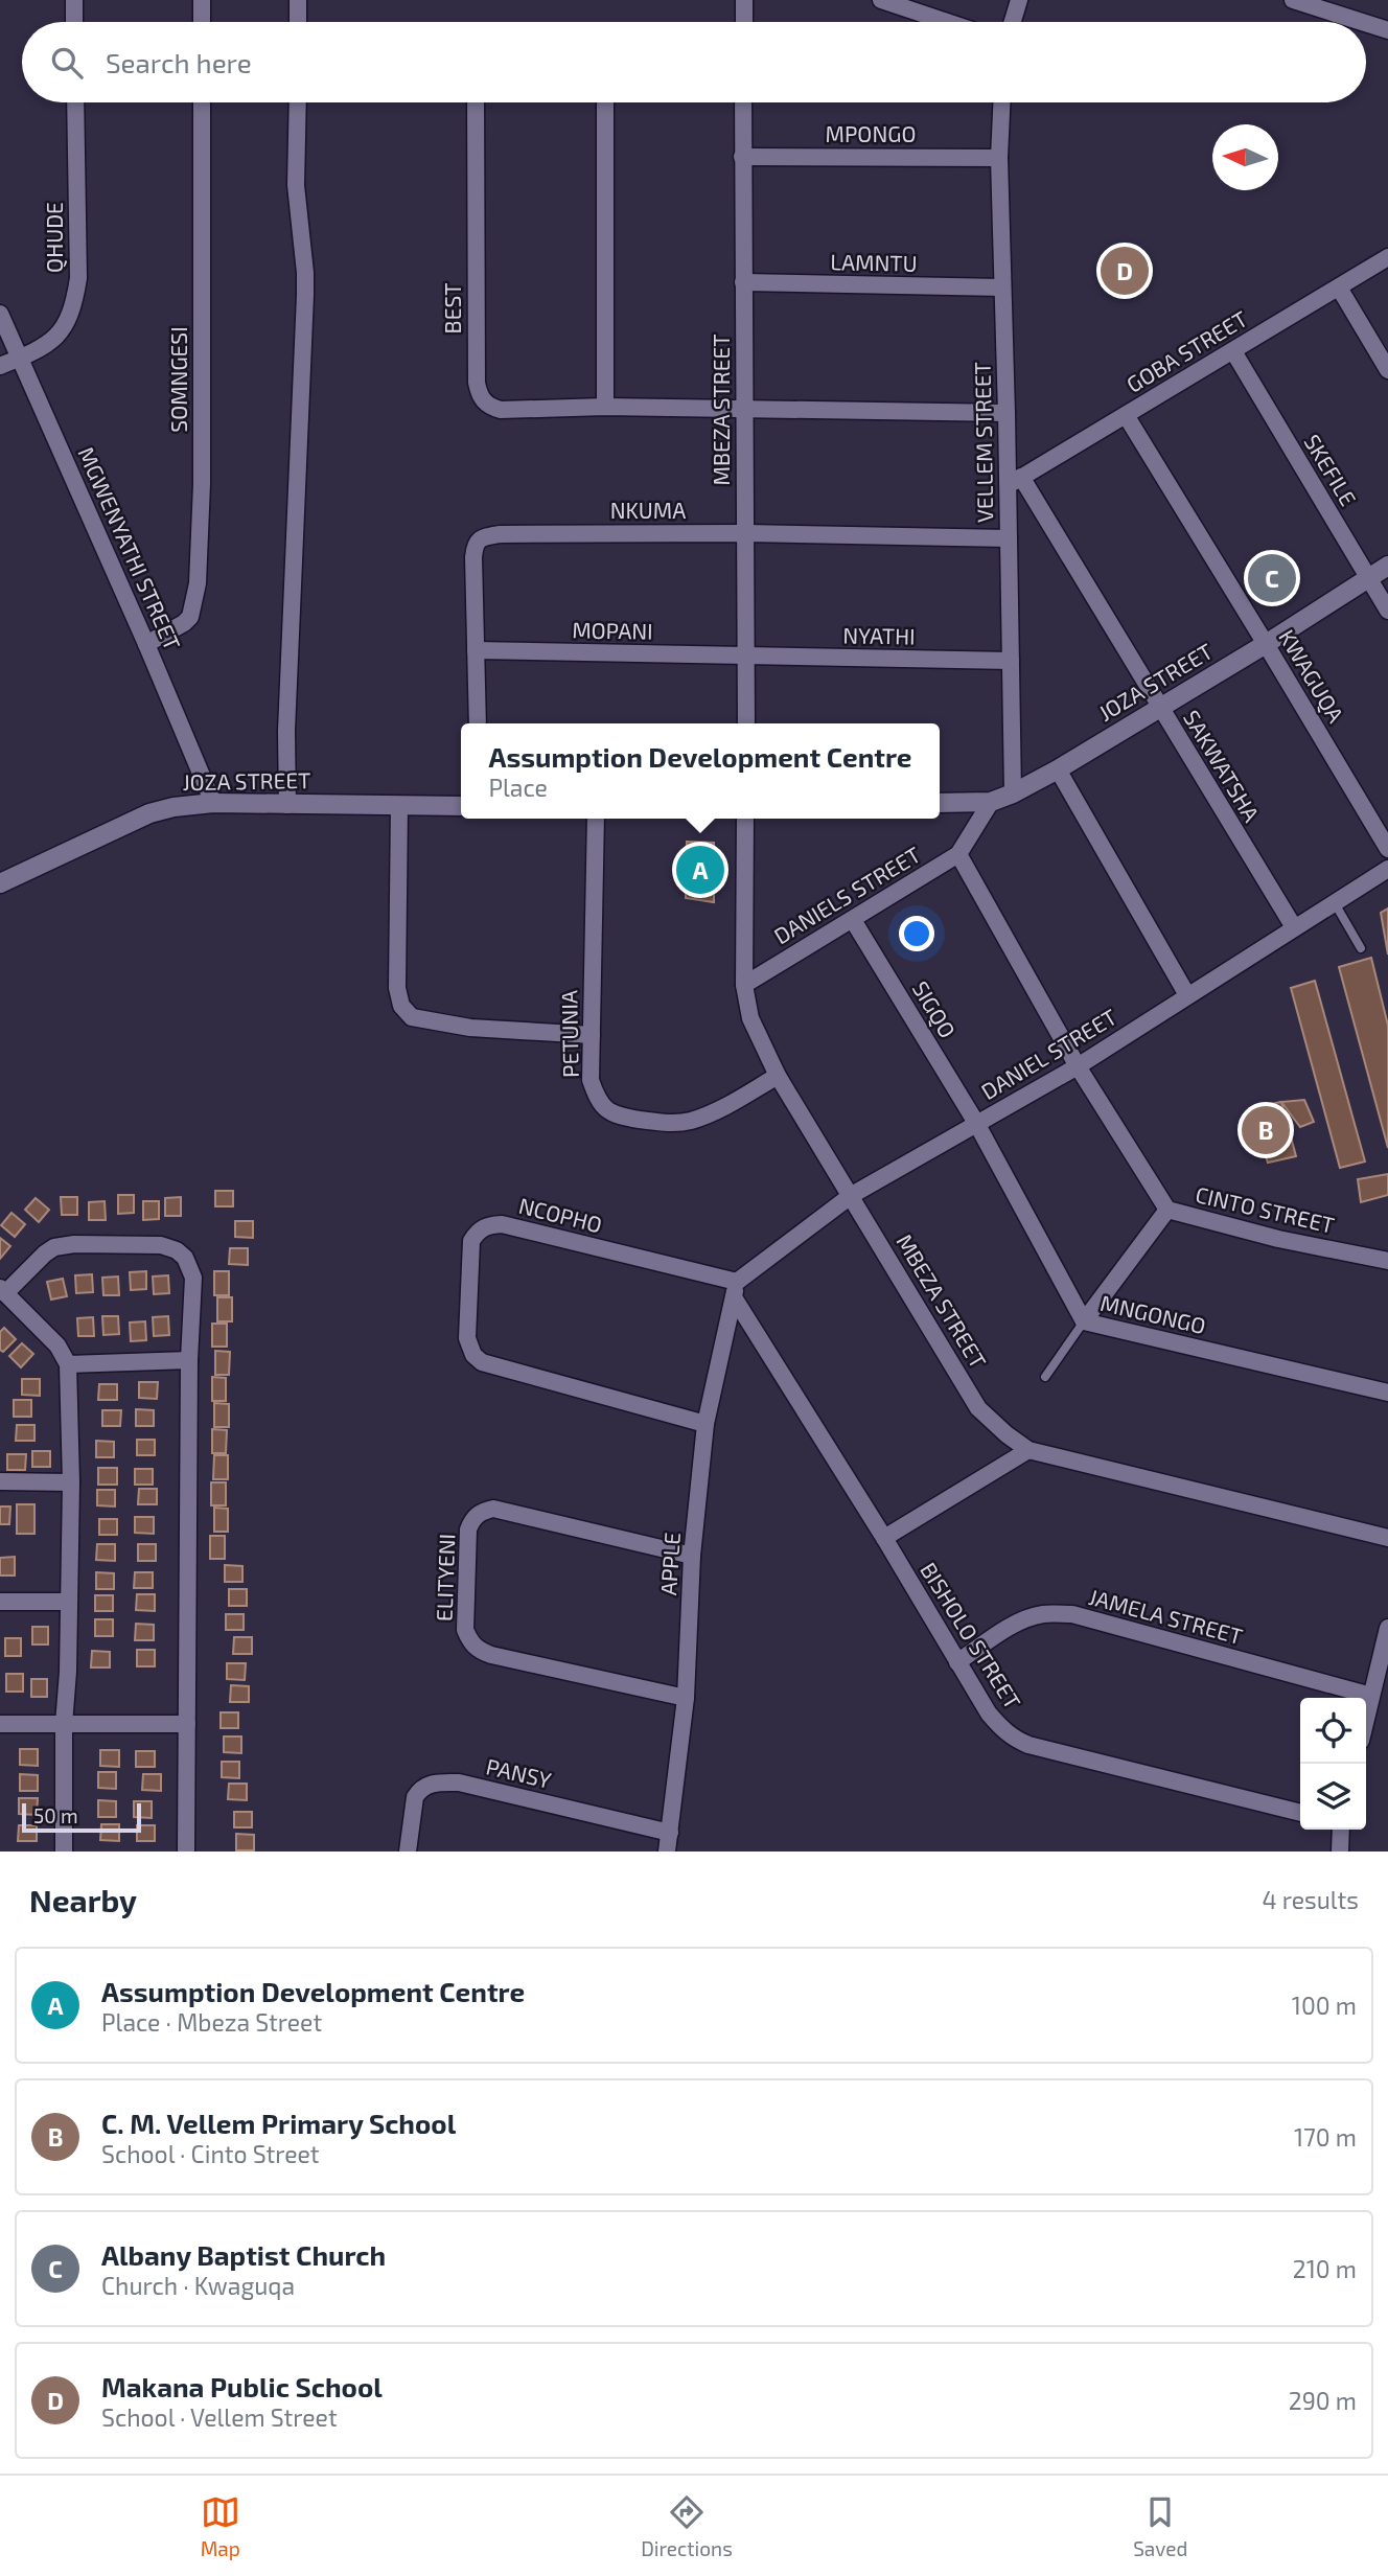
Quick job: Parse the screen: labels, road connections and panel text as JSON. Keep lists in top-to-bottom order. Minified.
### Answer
{"streets":{"street":["MPONGO","QHUDE","LAMNTU","BEST","GOBA STREET","SOMNGESI","MBEZA STREET","VELLEM STREET","SKEFILE","NKUMA","MGWENYATHI STREET","MOPANI","NYATHI","KWAGUQA","JOZA STREET","SAKWATSHA","DANIELS STREET","SIGQO","PETUNIA","DANIEL STREET","CINTO STREET","NCOPHO","MNGONGO","APPLE","ELITYENI","JAMELA STREET","BISHOLO STREET","PANSY"]},"crossings":[["MPONGO","MBEZA STREET"],["MPONGO","VELLEM STREET"],["QHUDE","MGWENYATHI STREET"],["LAMNTU","MBEZA STREET"],["LAMNTU","VELLEM STREET"],["BEST","MBEZA STREET"],["BEST","VELLEM STREET"],["GOBA STREET","VELLEM STREET"],["GOBA STREET","SKEFILE"],["GOBA STREET","KWAGUQA"],["GOBA STREET","SAKWATSHA"],["SOMNGESI","MGWENYATHI STREET"],["MBEZA STREET","NKUMA"],["MBEZA STREET","MOPANI"],["MBEZA STREET","NYATHI"],["MBEZA STREET","DANIELS STREET"],["MBEZA STREET","PETUNIA"],["MBEZA STREET","DANIEL STREET"],["VELLEM STREET","NKUMA"],["VELLEM STREET","NYATHI"],["VELLEM STREET","JOZA STREET"],["VELLEM STREET","SAKWATSHA"],["SKEFILE","JOZA STREET"],["NKUMA","MOPANI"],["MGWENYATHI STREET","JOZA STREET"],["MOPANI","NYATHI"],["KWAGUQA","JOZA STREET"],["JOZA STREET","SAKWATSHA"],["JOZA STREET","DANIELS STREET"],["SAKWATSHA","DANIEL STREET"],["DANIELS STREET","SIGQO"],["DANIELS STREET","CINTO STREET"],["SIGQO","DANIEL STREET"],["SIGQO","MNGONGO"],["DANIEL STREET","CINTO STREET"],["DANIEL STREET","NCOPHO"],["DANIEL STREET","MNGONGO"],["DANIEL STREET","APPLE"],["DANIEL STREET","BISHOLO STREET"],["NCOPHO","APPLE"],["NCOPHO","BISHOLO STREET"],["APPLE","ELITYENI"],["APPLE","BISHOLO STREET"],["APPLE","PANSY"],["JAMELA STREET","BISHOLO STREET"]],"scale_bar":"50 m","north":"left","page":{"search":"Search here","pins":["D","C","A","B"],"popup":["Assumption Development Centre","Place"],"scale":"50 m","heading":["Nearby","4 results"],"list":[{"mark":"A","name":"Assumption Development Centre","note":"Place · Mbeza Street","value":"100 m"},{"mark":"B","name":"C. M. Vellem Primary School","note":"School · Cinto Street","value":"170 m"},{"mark":"C","name":"Albany Baptist Church","note":"Church · Kwaguqa","value":"210 m"},{"mark":"D","name":"Makana Public School","note":"School · Vellem Street","value":"290 m"}],"nav":["Map","Directions","Saved"]}}
